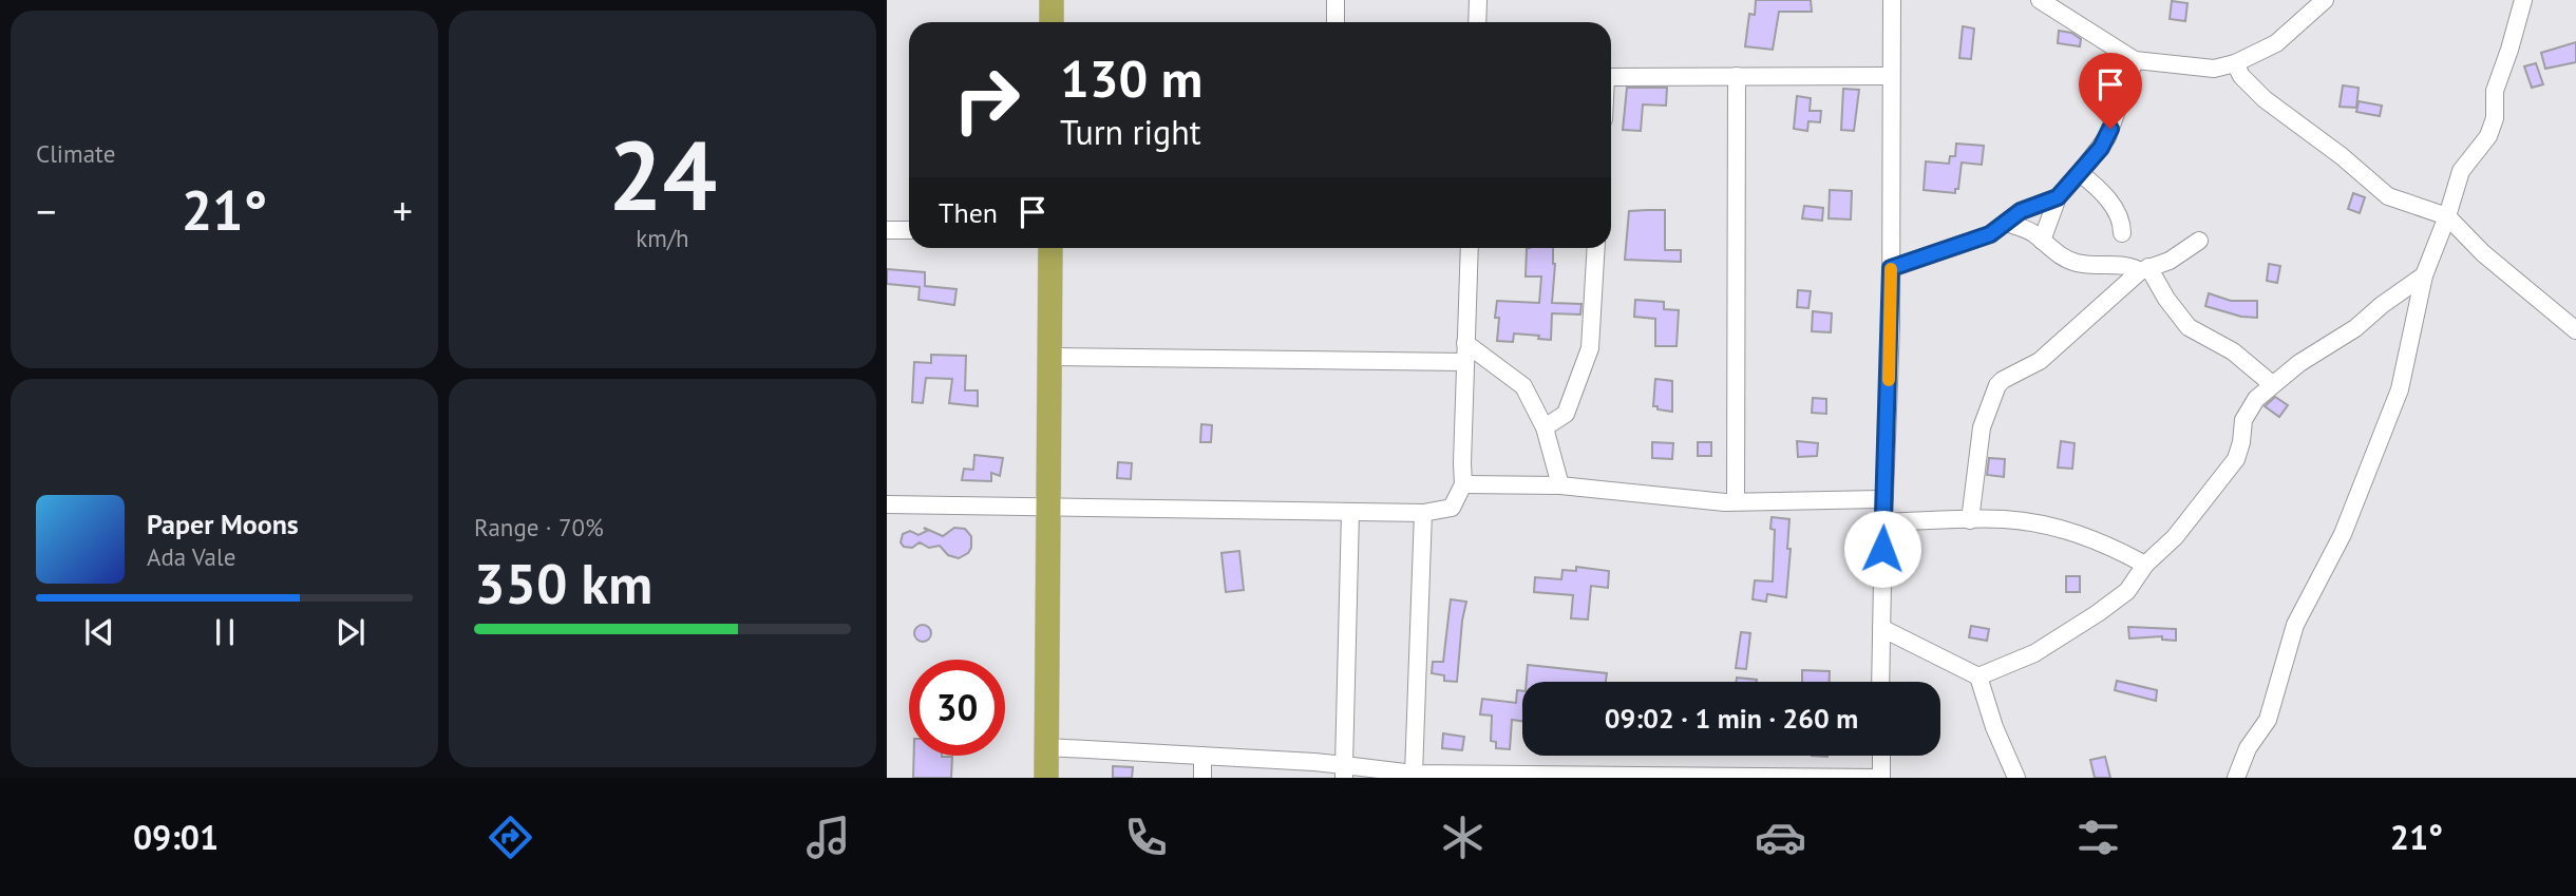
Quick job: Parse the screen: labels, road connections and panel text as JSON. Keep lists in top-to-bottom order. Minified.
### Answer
{"page":{"tile":["Climate",["24","km/h"],["Range · 70%","350 km"]],"turn":["130 m","Turn right"],"then":"Then","heat":["−","21°","+"],"song":["Paper Moons","Ada Vale"],"limit":"30","trip":"09:02 · 1 min · 260 m","tabs":["09:01","21°"]}}
